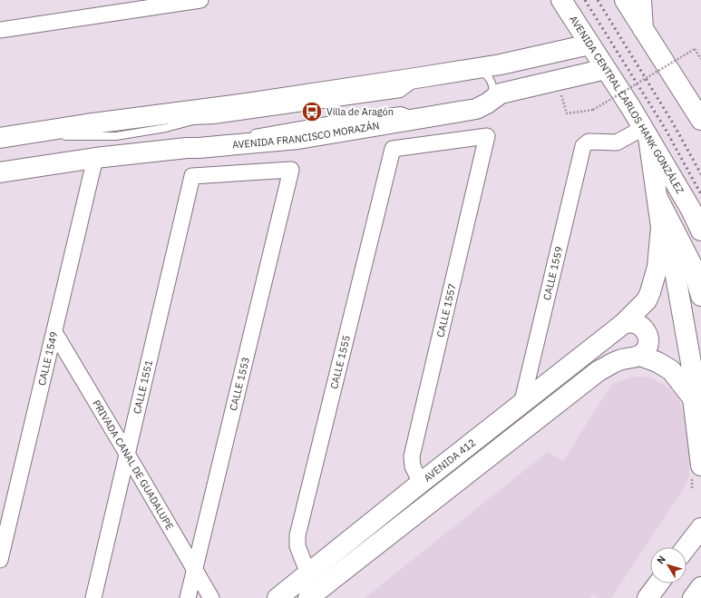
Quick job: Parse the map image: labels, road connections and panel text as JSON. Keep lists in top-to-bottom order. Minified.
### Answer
{"streets":{"main road":["AVENIDA CENTRAL CARLOS HANK GONZÁLEZ","AVENIDA FRANCISCO MORAZÁN","AVENIDA 412"],"street":["CALLE 1559","CALLE 1557","CALLE 1549","CALLE 1555","CALLE 1553","CALLE 1551","PRIVADA CANAL DE GUADALUPE"]},"crossings":[["AVENIDA CENTRAL CARLOS HANK GONZÁLEZ","AVENIDA FRANCISCO MORAZÁN"],["AVENIDA CENTRAL CARLOS HANK GONZÁLEZ","CALLE 1559"],["AVENIDA FRANCISCO MORAZÁN","CALLE 1549"],["CALLE 1559","AVENIDA 412"],["CALLE 1557","CALLE 1555"],["CALLE 1557","AVENIDA 412"],["CALLE 1549","PRIVADA CANAL DE GUADALUPE"],["CALLE 1555","AVENIDA 412"],["CALLE 1553","CALLE 1551"],["CALLE 1553","PRIVADA CANAL DE GUADALUPE"],["CALLE 1551","PRIVADA CANAL DE GUADALUPE"]],"places":{"bus stop":["Villa de Aragón"]},"north":"top left"}
